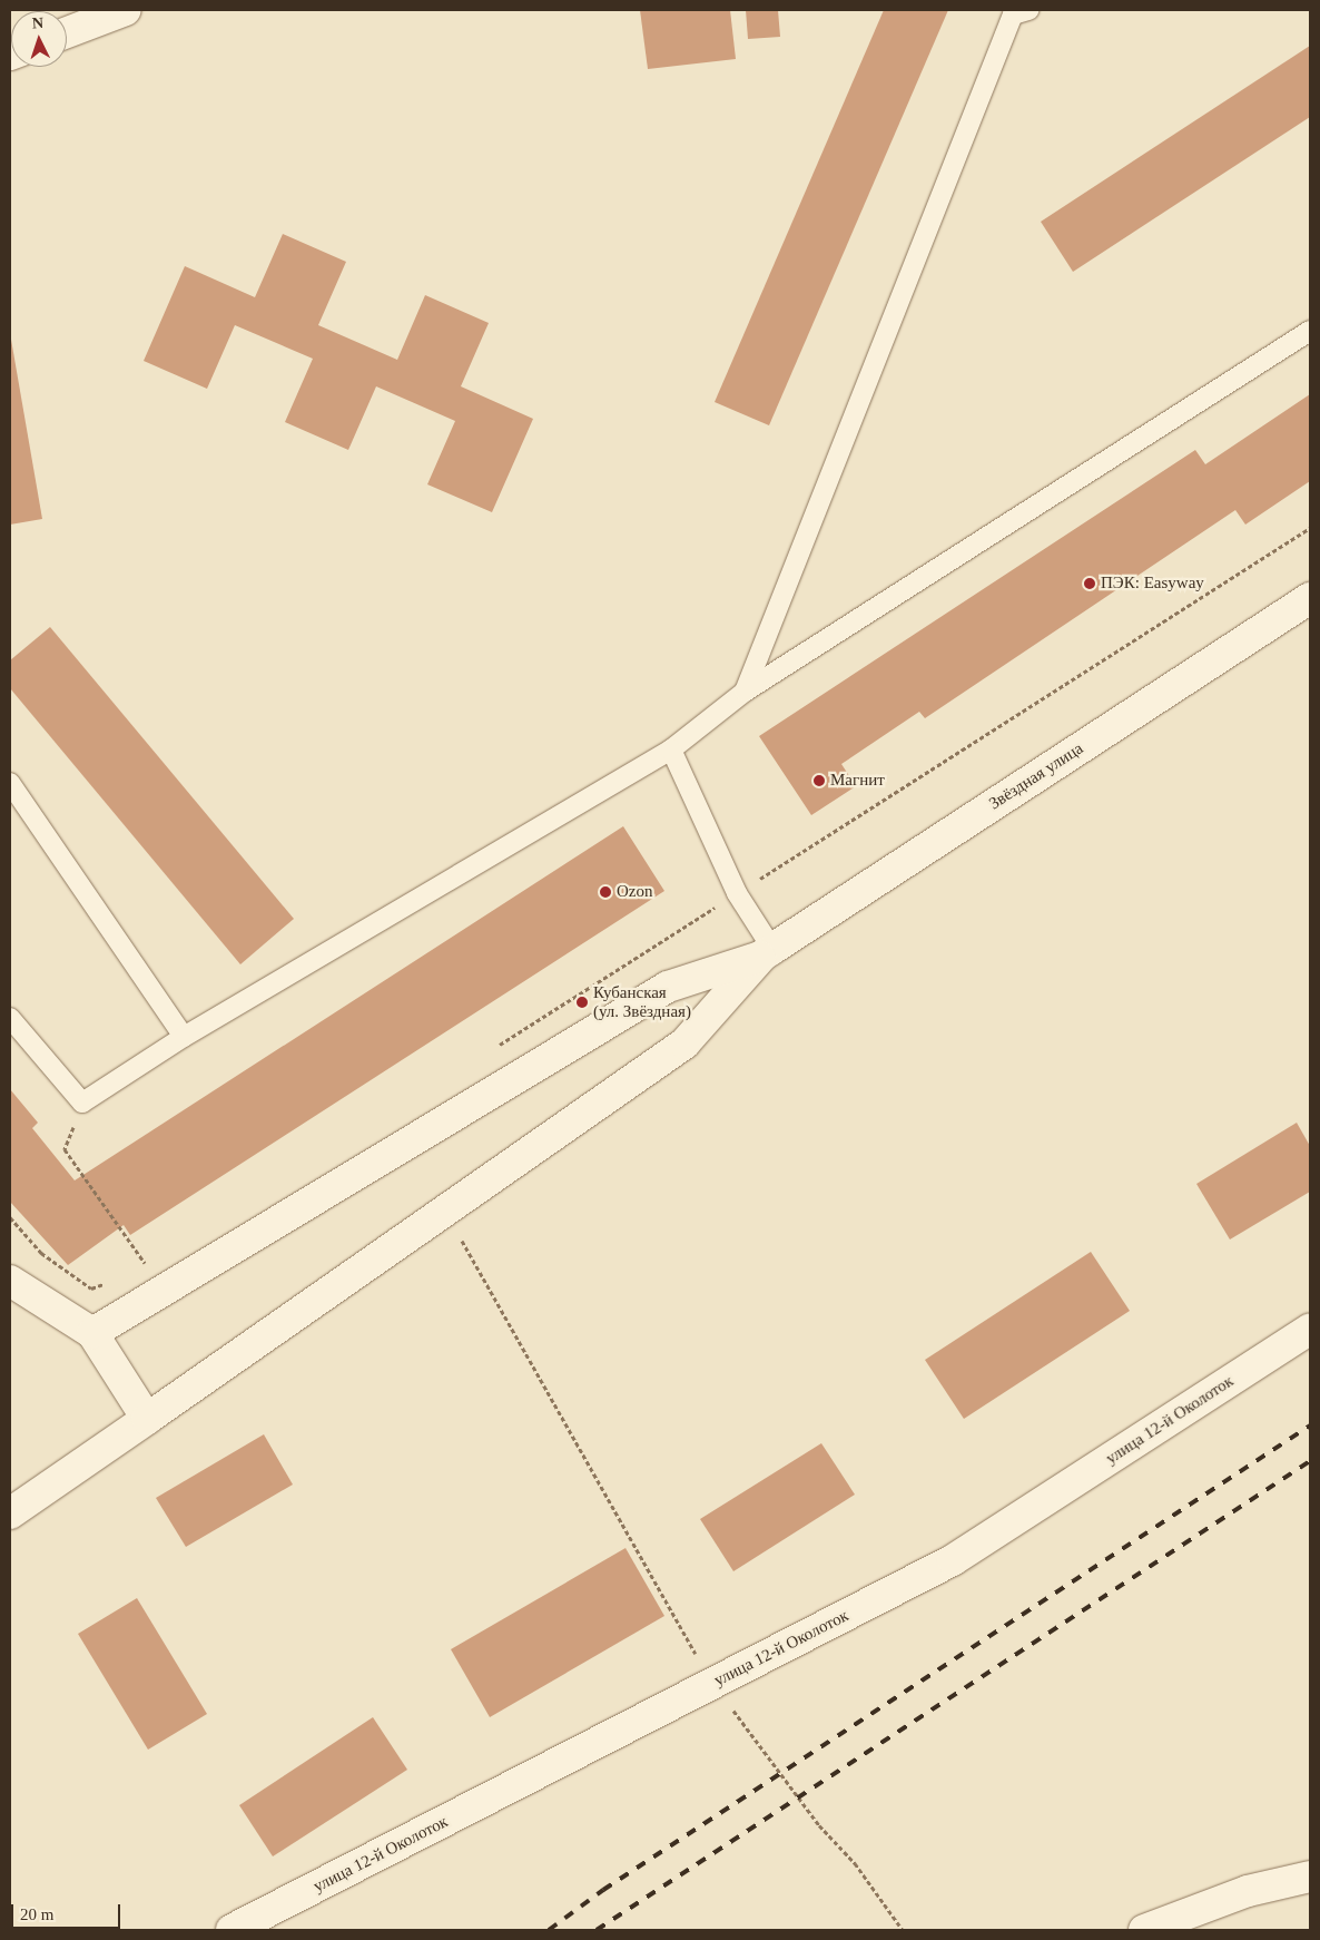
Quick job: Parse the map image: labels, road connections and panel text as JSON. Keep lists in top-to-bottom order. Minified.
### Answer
{"streets":{"main road":["Звёздная улица","улица 12-й Околоток"]},"places":["ПЭК: Easyway","Магнит","Ozon","Кубанская (ул. Звёздная)"],"scale_bar":"20 m","north":"top"}
